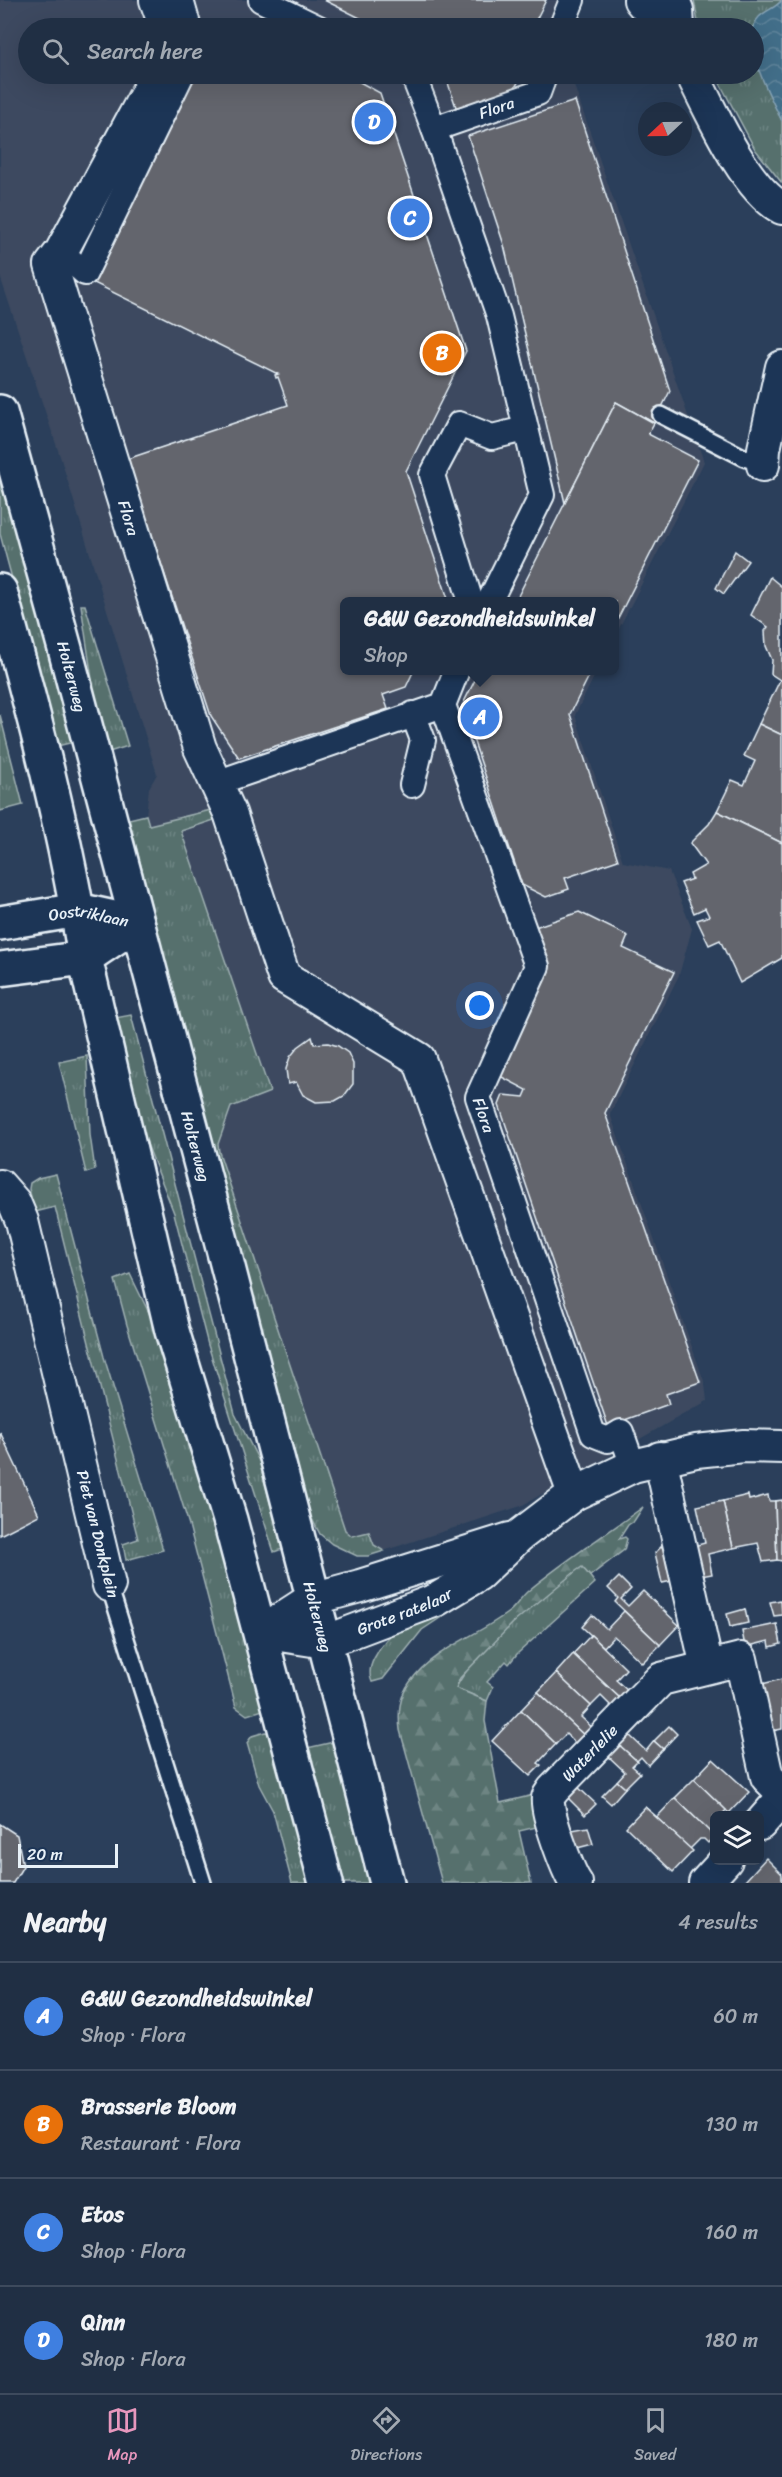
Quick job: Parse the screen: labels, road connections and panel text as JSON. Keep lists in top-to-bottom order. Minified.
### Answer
{"streets":{"main road":["Holterweg","Oostriklaan"],"street":["Flora","Piet van Donkplein","Grote ratelaar","Waterlelie"]},"crossings":[["Flora","Grote ratelaar"],["Holterweg","Oostriklaan"],["Holterweg","Grote ratelaar"]],"scale_bar":"20 m","north":"left","page":{"search":"Search here","pins":["D","C","B","A"],"popup":["G&W Gezondheidswinkel","Shop"],"scale":"20 m","heading":["Nearby","4 results"],"list":[{"mark":"A","name":"G&W Gezondheidswinkel","note":"Shop · Flora","value":"60 m"},{"mark":"B","name":"Brasserie Bloom","note":"Restaurant · Flora","value":"130 m"},{"mark":"C","name":"Etos","note":"Shop · Flora","value":"160 m"},{"mark":"D","name":"Qinn","note":"Shop · Flora","value":"180 m"}],"nav":["Map","Directions","Saved"]}}
